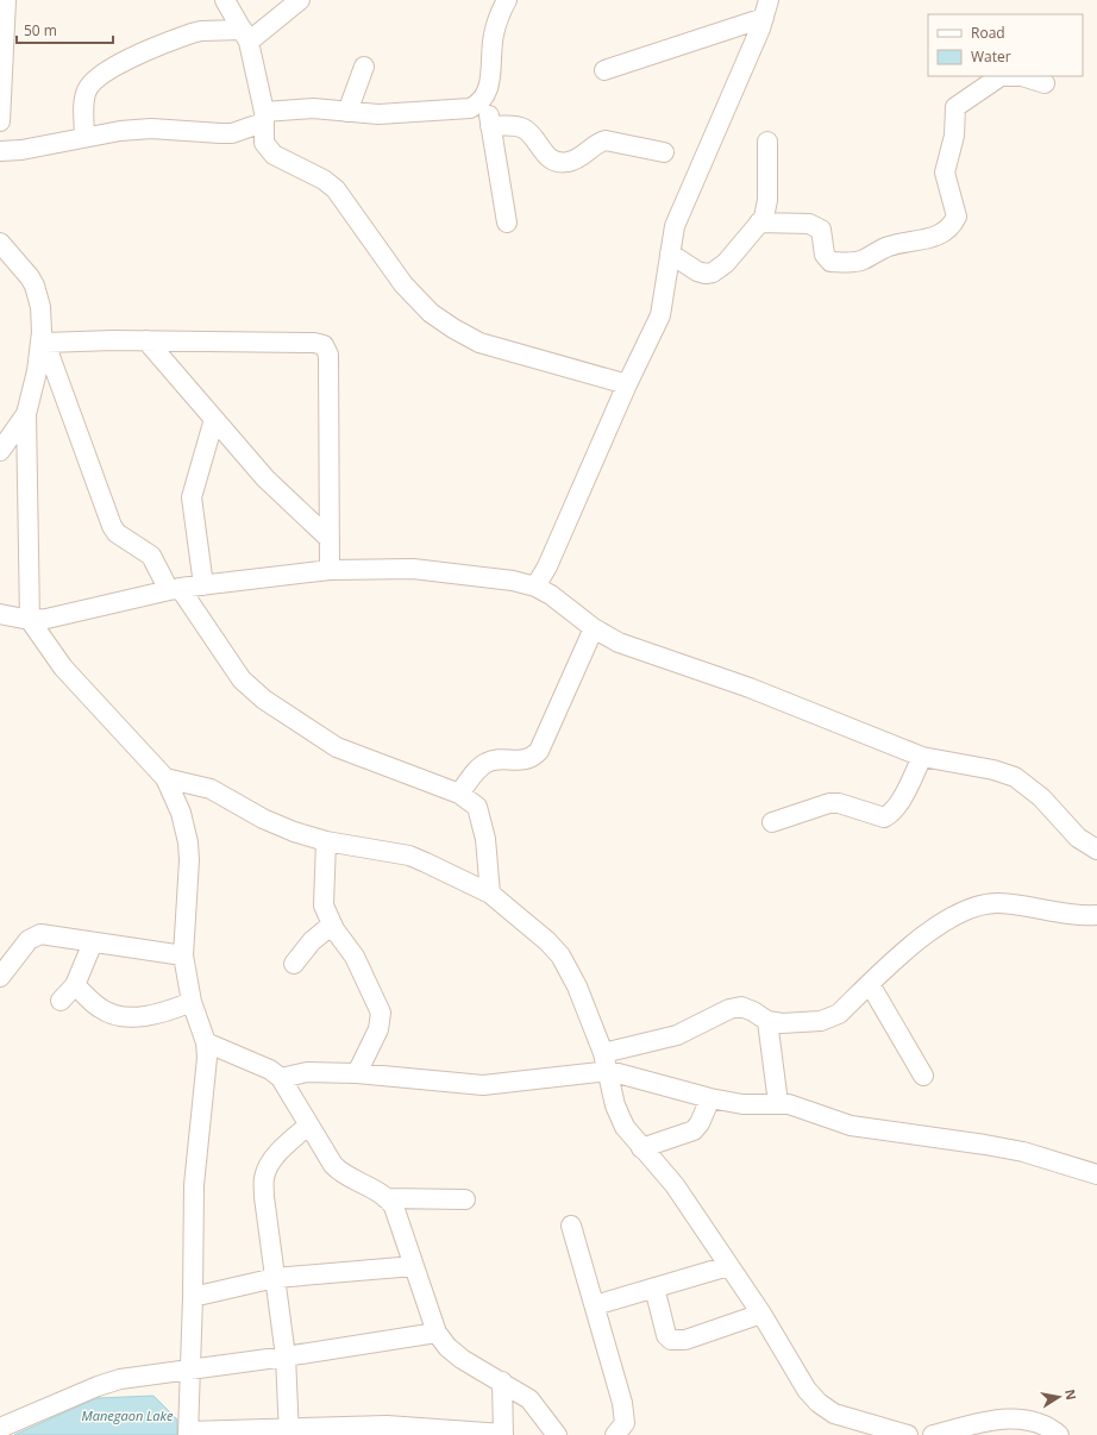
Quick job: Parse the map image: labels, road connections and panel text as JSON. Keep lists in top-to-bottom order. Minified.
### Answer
{"water":["Manegaon Lake"],"legend":["Road","Water"],"scale_bar":"50 m","north":"right"}
